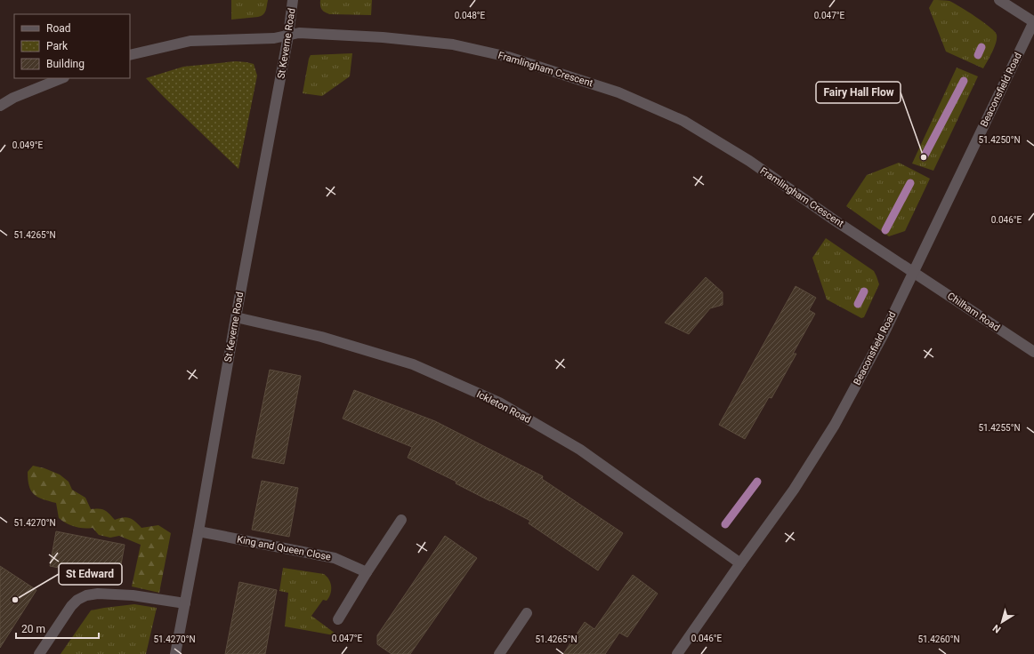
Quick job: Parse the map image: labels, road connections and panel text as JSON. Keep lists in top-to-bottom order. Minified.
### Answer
{"streets":{"street":["St Keverne Road","Framlingham Crescent","Beaconsfield Road","Chilham Road","Ickleton Road","King and Queen Close"]},"crossings":[["St Keverne Road","Framlingham Crescent"],["St Keverne Road","Ickleton Road"],["St Keverne Road","King and Queen Close"],["Framlingham Crescent","Beaconsfield Road"],["Framlingham Crescent","Chilham Road"],["Beaconsfield Road","Chilham Road"],["Beaconsfield Road","Ickleton Road"]],"places":["Fairy Hall Flow","St Edward"],"legend":["Road","Park","Building"],"scale_bar":"20 m","north":"bottom left","coordinates":["0.048°E","0.047°E","51.4250°N","0.049°E","0.046°E","51.4265°N","51.4255°N","51.4270°N","51.4260°N"]}
